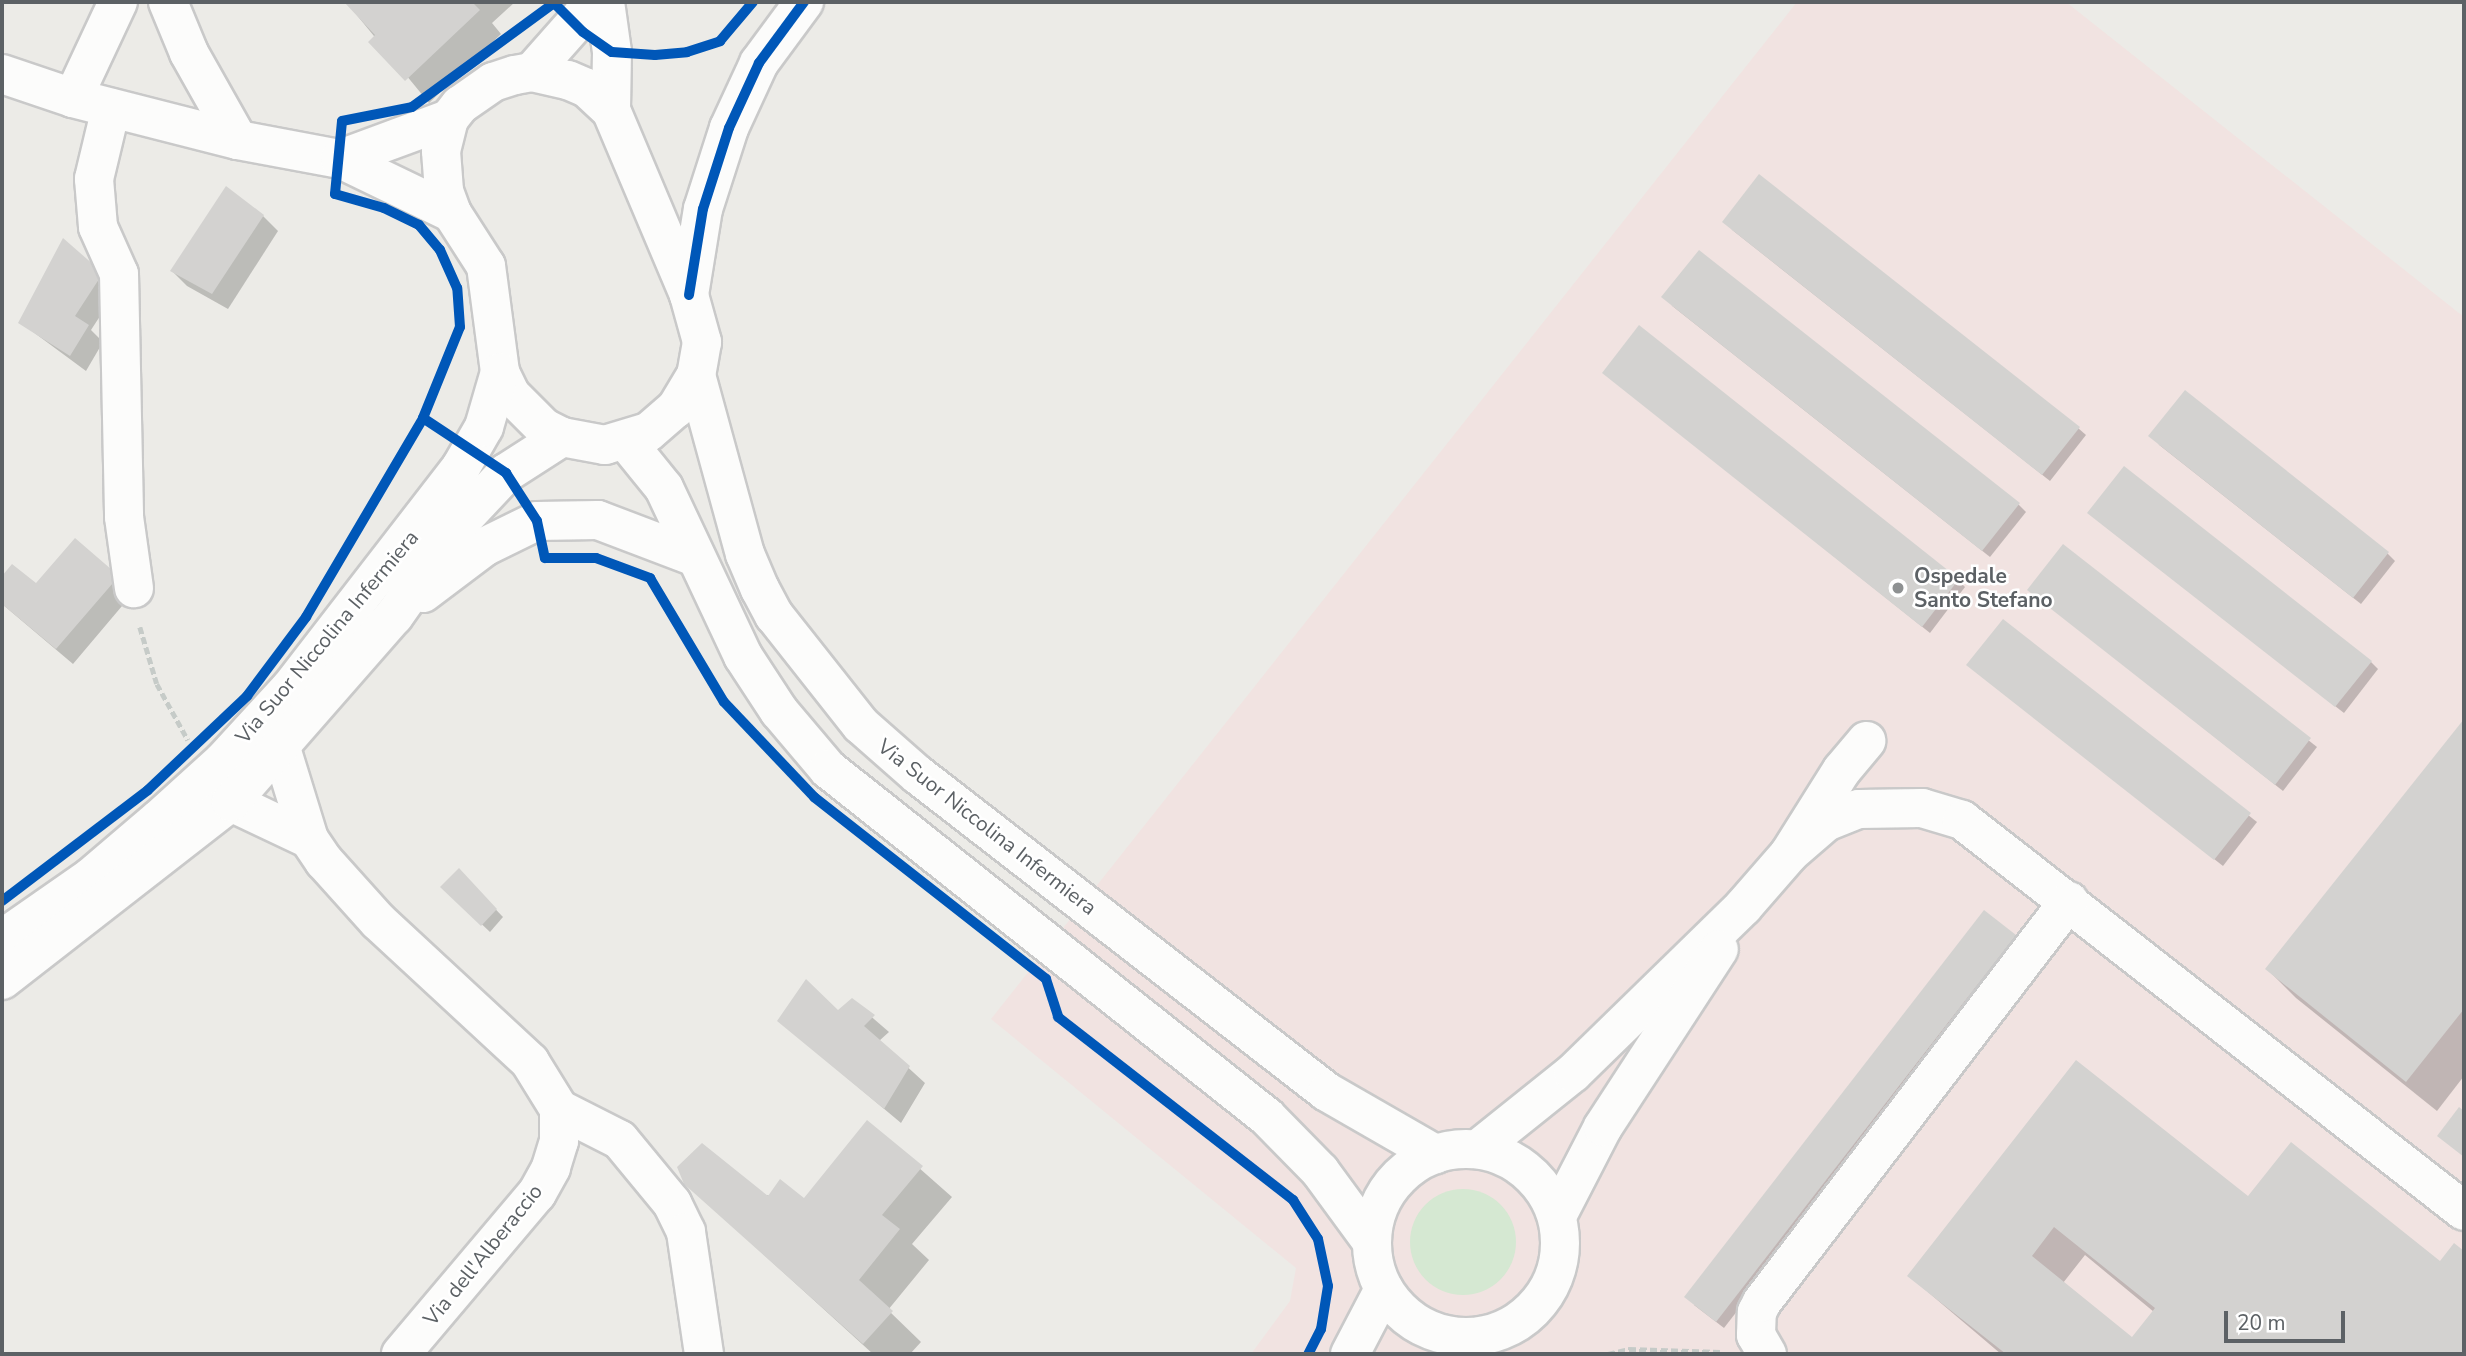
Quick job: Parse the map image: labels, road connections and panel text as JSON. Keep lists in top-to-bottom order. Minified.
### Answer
{"streets":{"street":["Via Suor Niccolina Infermiera","Via dell'Alberaccio"]},"places":["Ospedale Santo Stefano"],"scale_bar":"20 m"}
